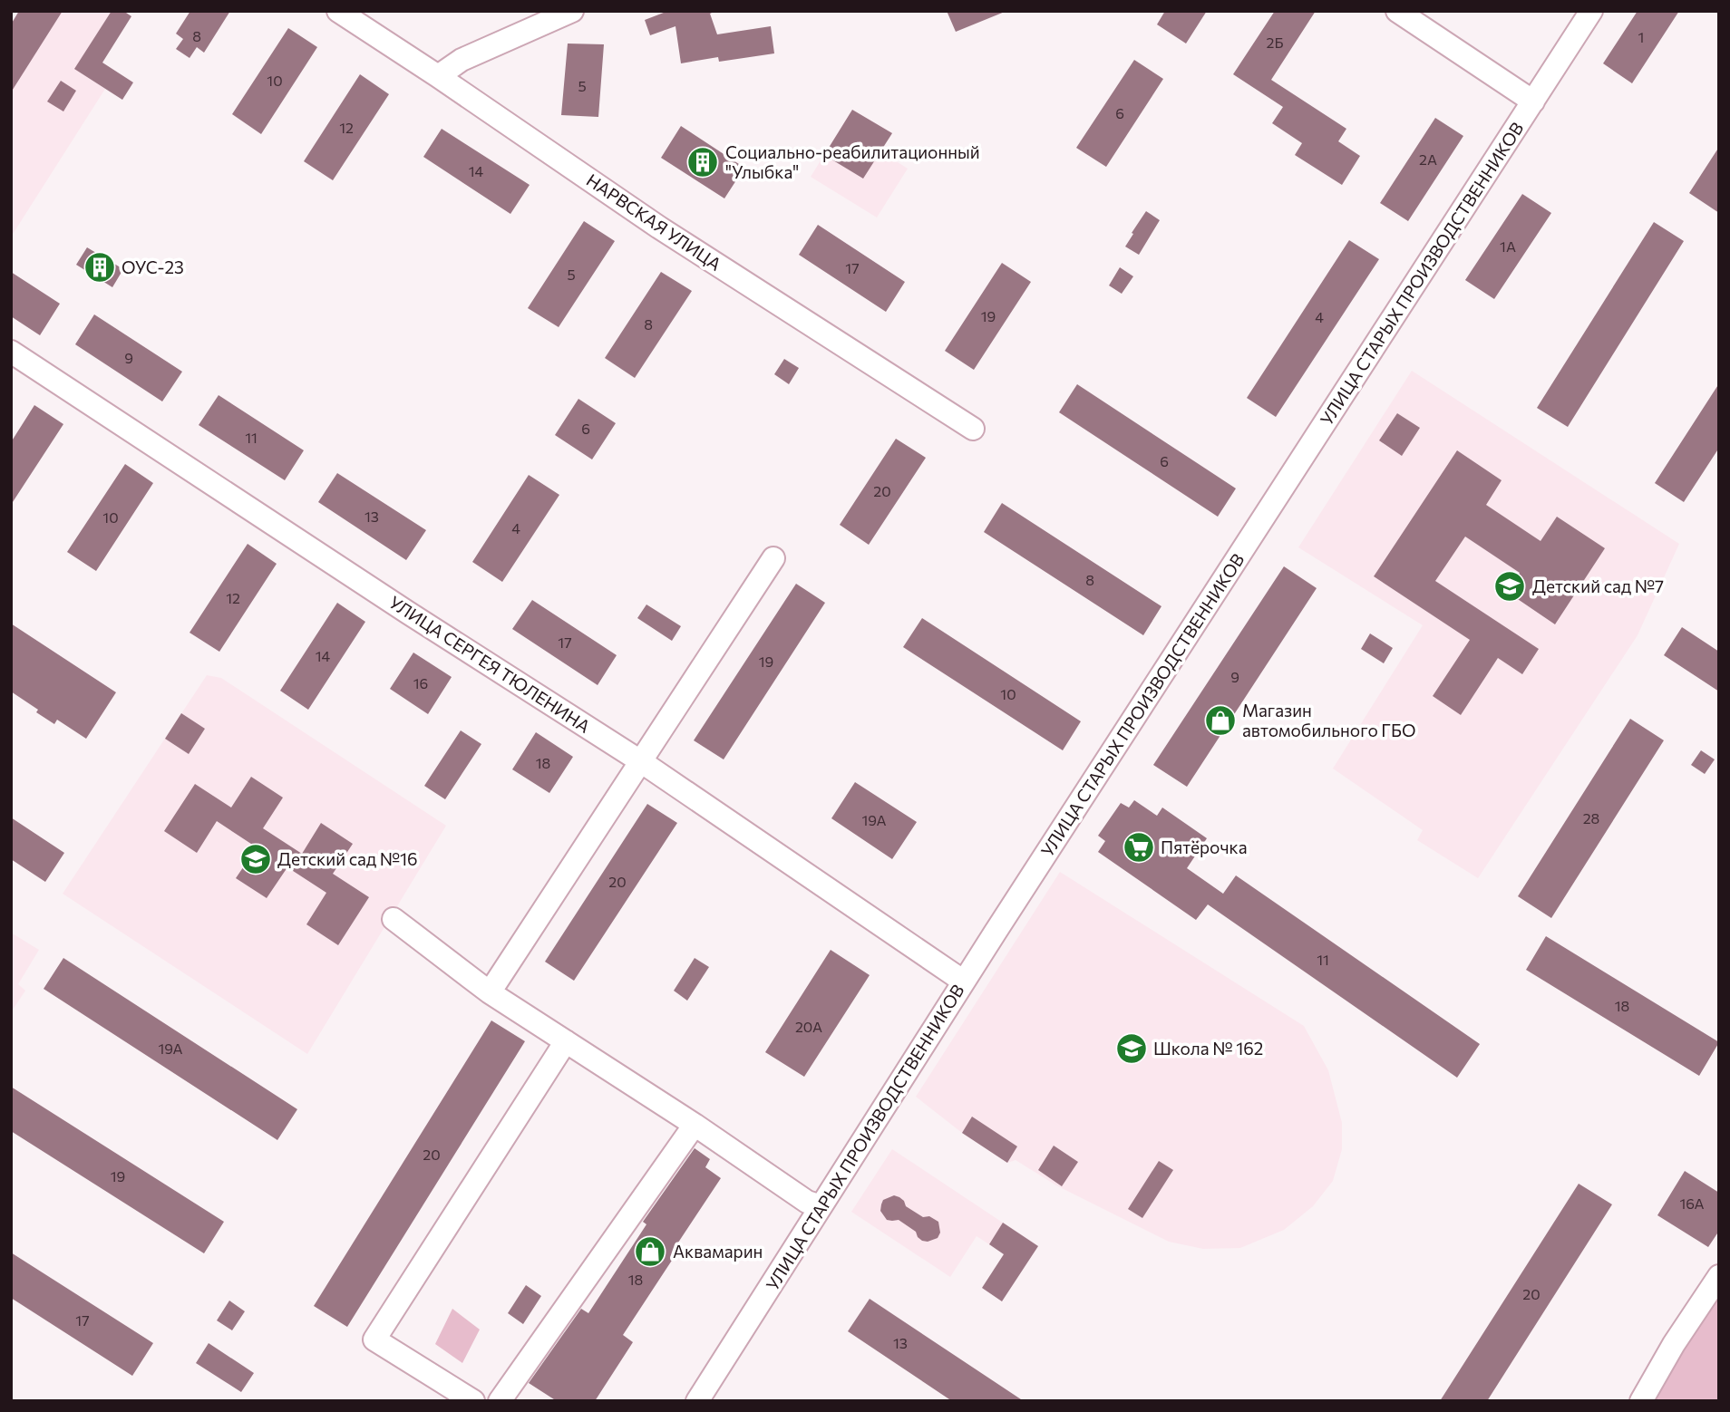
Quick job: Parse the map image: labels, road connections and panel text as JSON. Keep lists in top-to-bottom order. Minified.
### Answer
{"streets":{"street":["НАРВСКАЯ УЛИЦА","УЛИЦА СТАРЫХ ПРОИЗВОДСТВЕННИКОВ","УЛИЦА СЕРГЕЯ ТЮЛЕНИНА"]},"crossings":[["УЛИЦА СТАРЫХ ПРОИЗВОДСТВЕННИКОВ","УЛИЦА СЕРГЕЯ ТЮЛЕНИНА"]],"places":{"building":["Социально-реабилитационный \"Улыбка\"","ОУС-23"],"school or university":["Детский сад №7","Детский сад №16","Школа № 162"],"shop":["Магазин автомобильного ГБО","Аквамарин"],"supermarket":["Пятёрочка"]},"house_numbers":["8","1","2Б","10","5","6","12","2А","14","1А","17","5","19","4","8","9","6","11","6","20","13","10","4","8","12","17","14","19","9","16","10","18","28","19А","20","11","18","20А","19А","20","19","16А","18","20","17","13"]}
